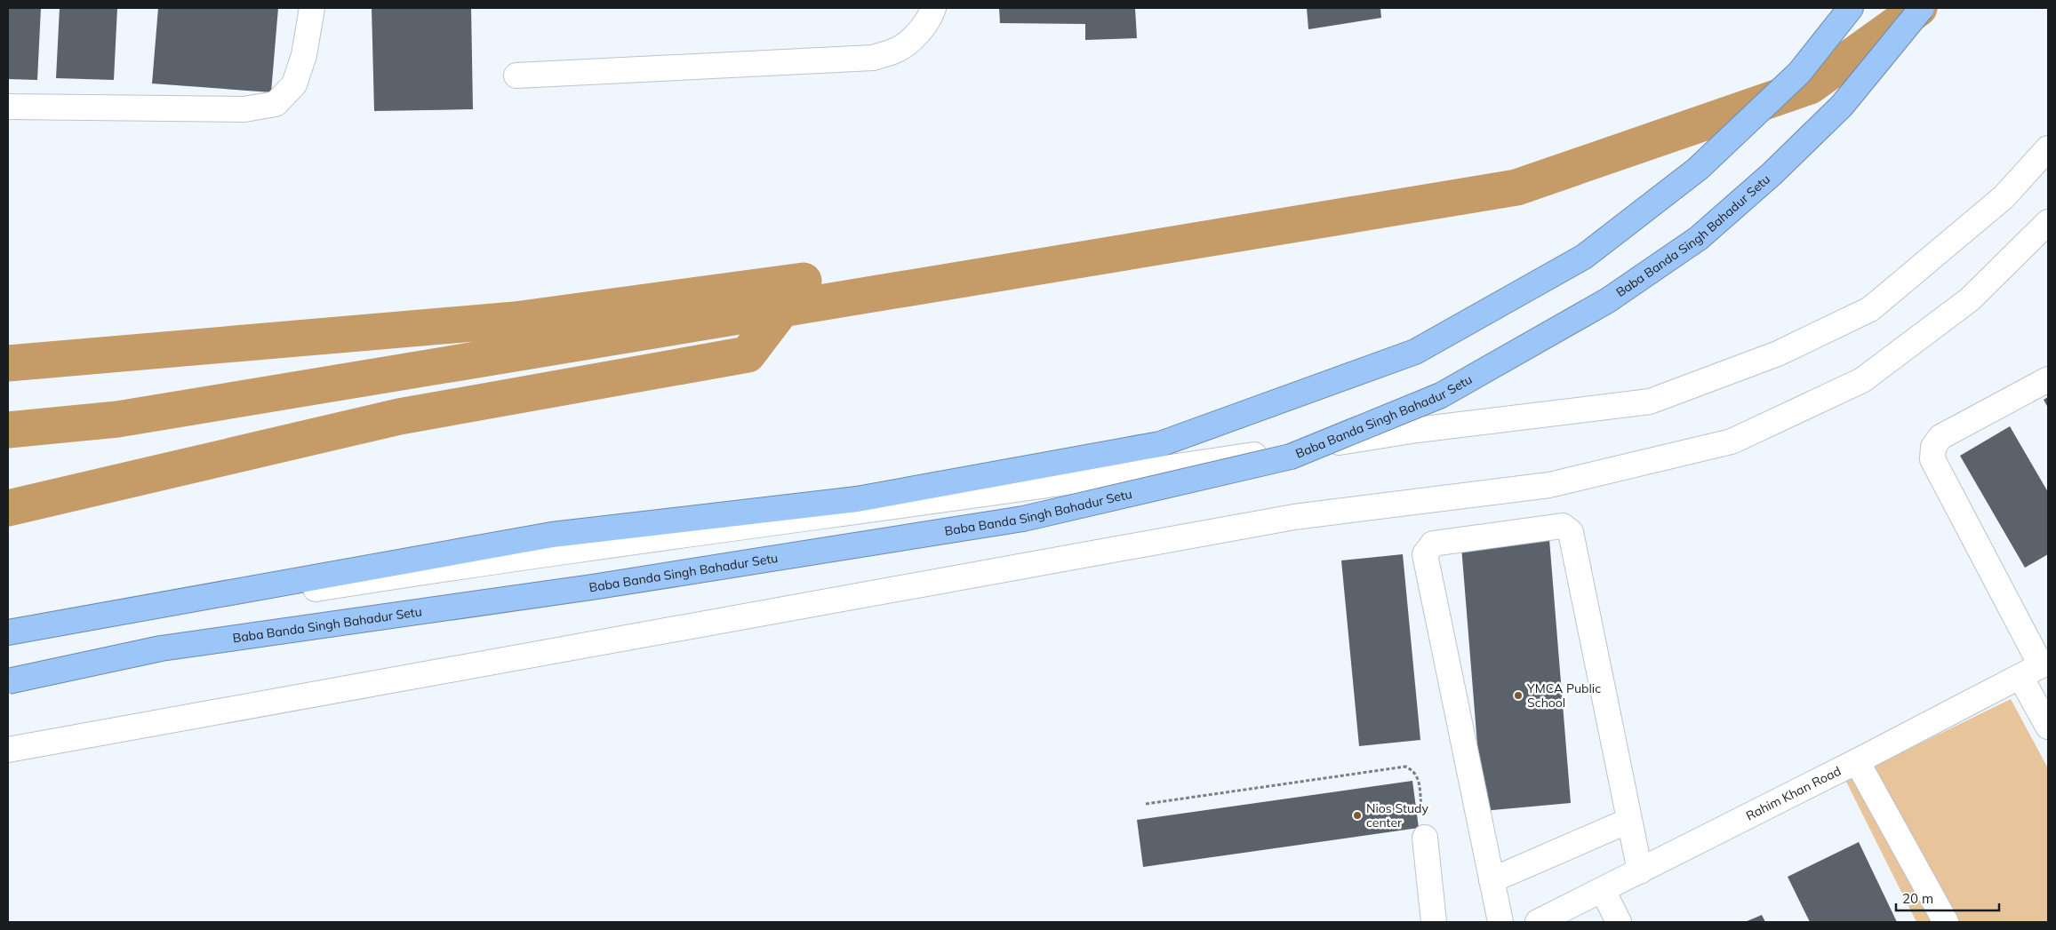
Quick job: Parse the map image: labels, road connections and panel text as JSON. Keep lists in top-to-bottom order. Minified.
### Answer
{"streets":{"highway":["Baba Banda Singh Bahadur Setu"],"street":["Rahim Khan Road"]},"places":["YMCA Public School","Nios Study center"],"scale_bar":"20 m"}
